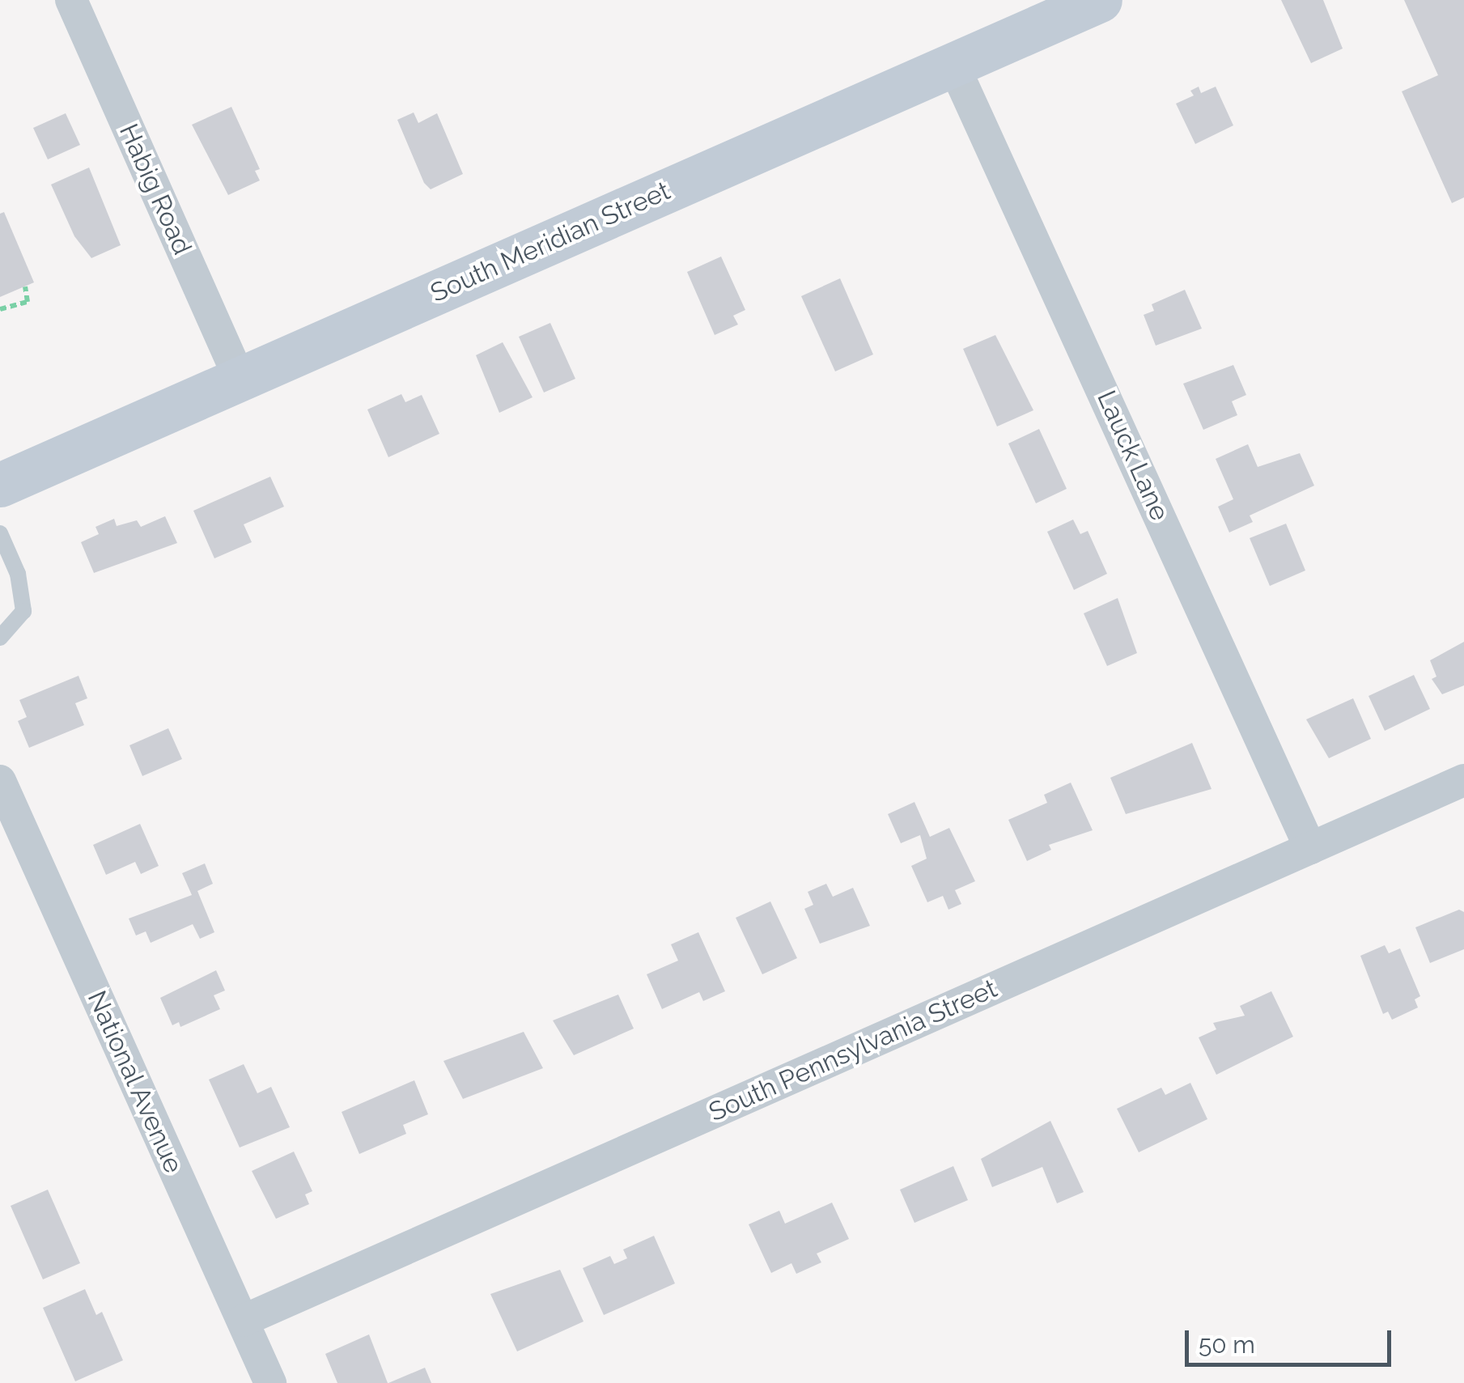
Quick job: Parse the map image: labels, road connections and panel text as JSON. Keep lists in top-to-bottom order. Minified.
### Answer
{"streets":{"main road":["South Meridian Street"],"street":["Habig Road","Lauck Lane","South Pennsylvania Street","National Avenue"]},"crossings":[["Habig Road","South Meridian Street"],["South Meridian Street","Lauck Lane"],["Lauck Lane","South Pennsylvania Street"],["South Pennsylvania Street","National Avenue"]],"scale_bar":"50 m"}
